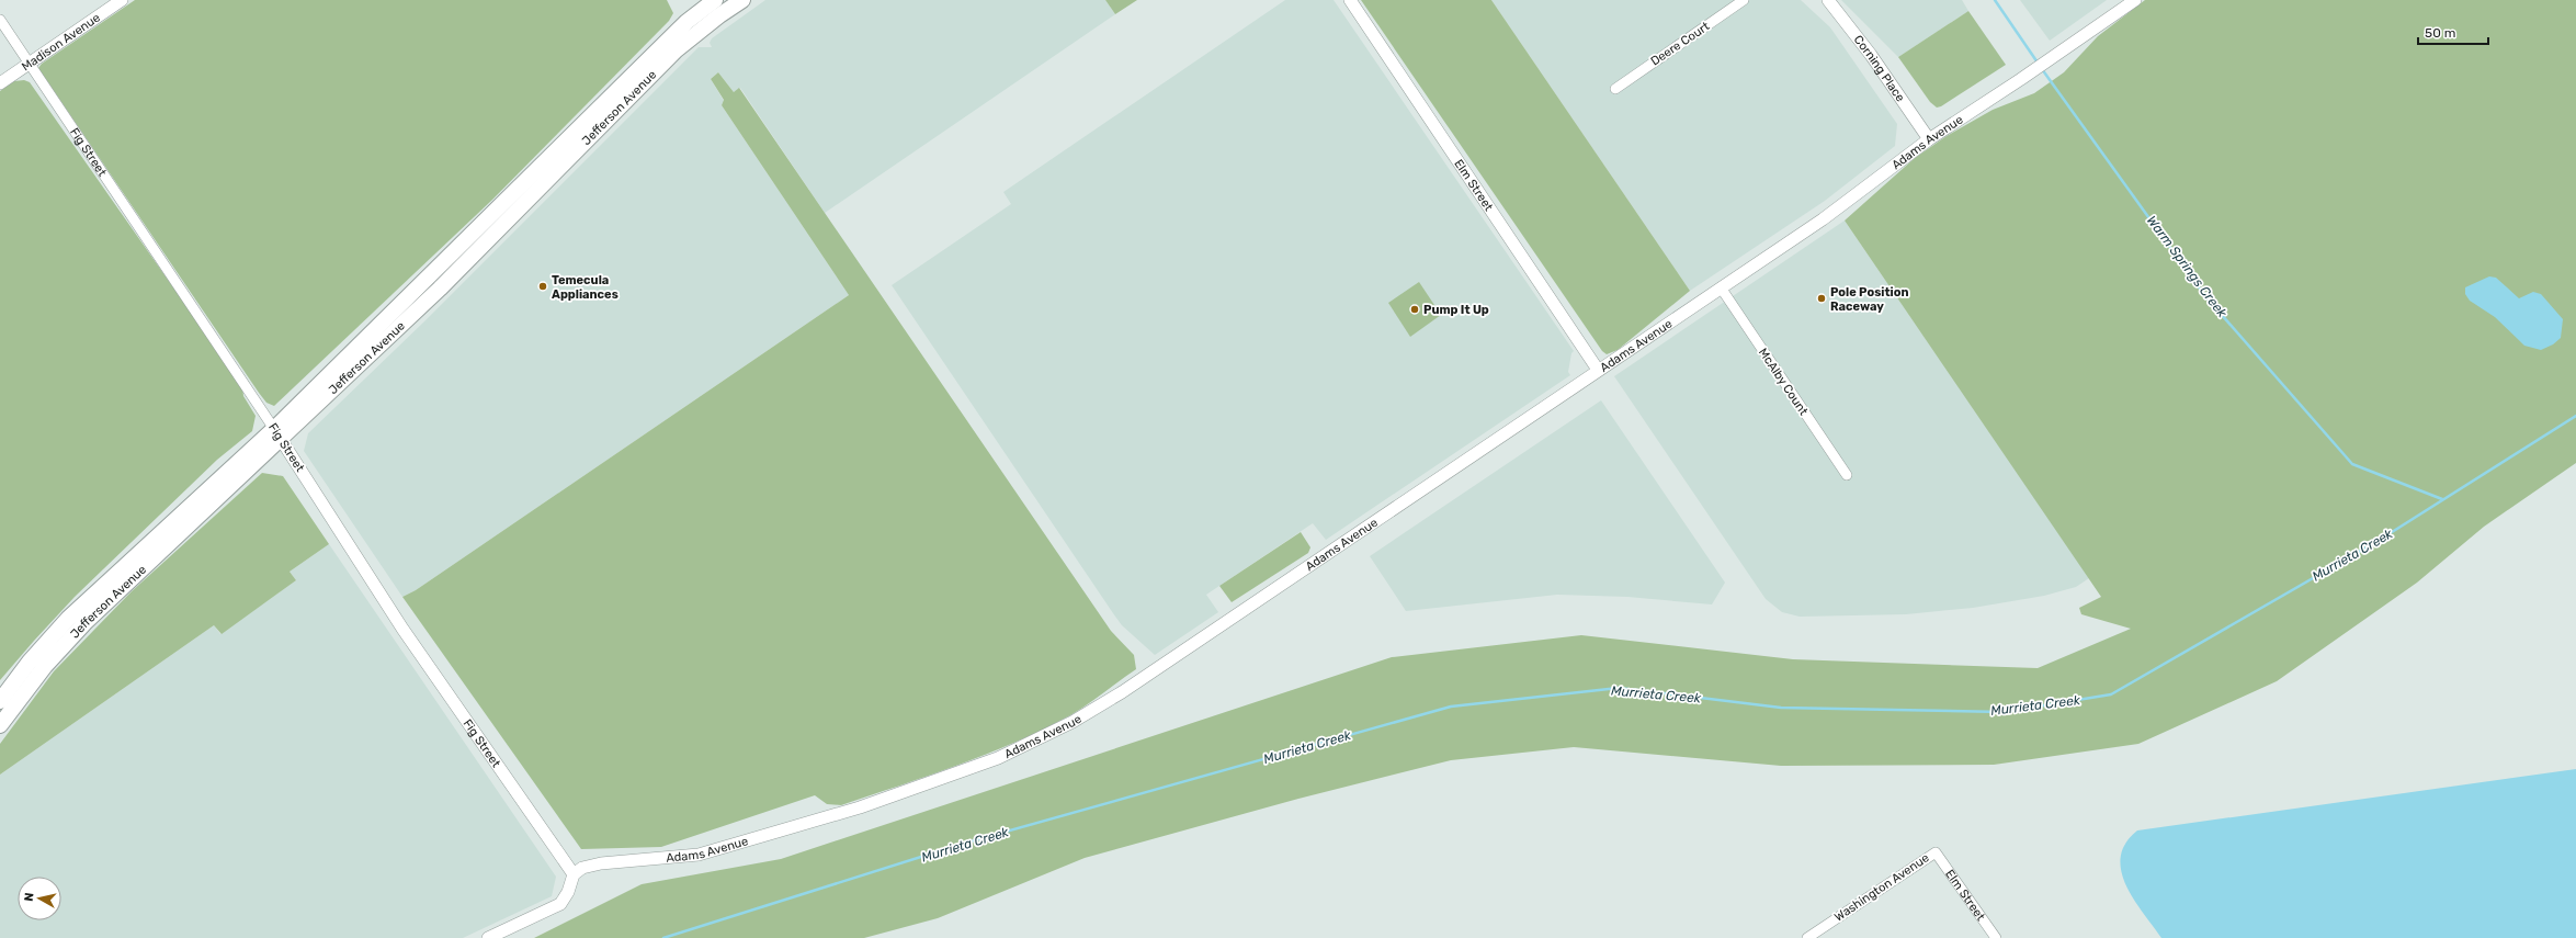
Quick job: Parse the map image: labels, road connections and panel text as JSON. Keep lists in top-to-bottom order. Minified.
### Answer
{"streets":{"main road":["Jefferson Avenue"],"street":["Madison Avenue","Deere Court","Corning Place","Adams Avenue","Fig Street","Elm Street","McAlby Count","Washington Avenue"]},"crossings":[["Madison Avenue","Fig Street"],["Corning Place","Adams Avenue"],["Jefferson Avenue","Fig Street"],["Adams Avenue","Fig Street"],["Adams Avenue","Elm Street"],["Adams Avenue","McAlby Count"],["Elm Street","Washington Avenue"]],"water":["Warm Springs Creek","Murrieta Creek"],"places":["Temecula Appliances","Pole Position Raceway","Pump It Up"],"scale_bar":"50 m","north":"left"}
